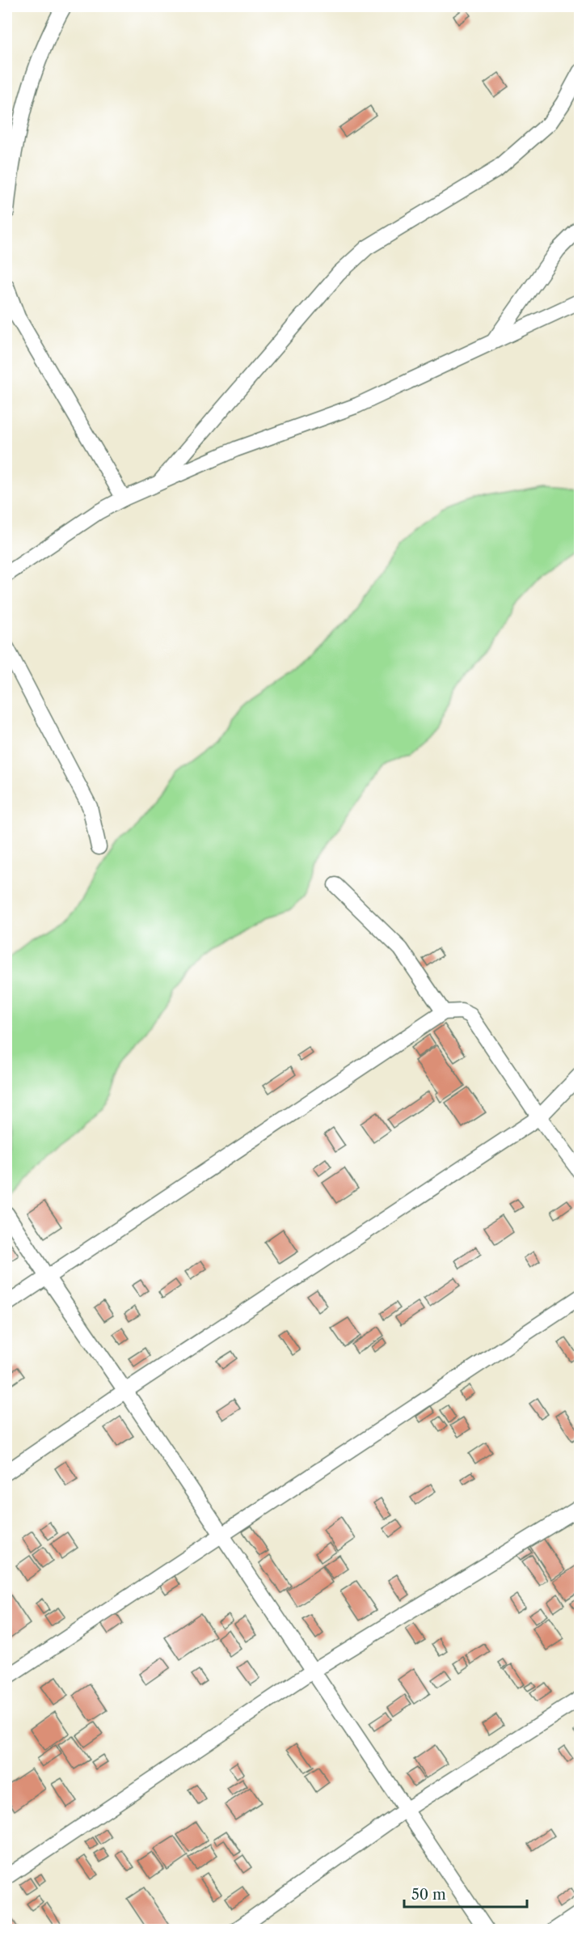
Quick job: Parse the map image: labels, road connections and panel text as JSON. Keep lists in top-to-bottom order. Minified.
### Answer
{"scale_bar":"50 m"}
